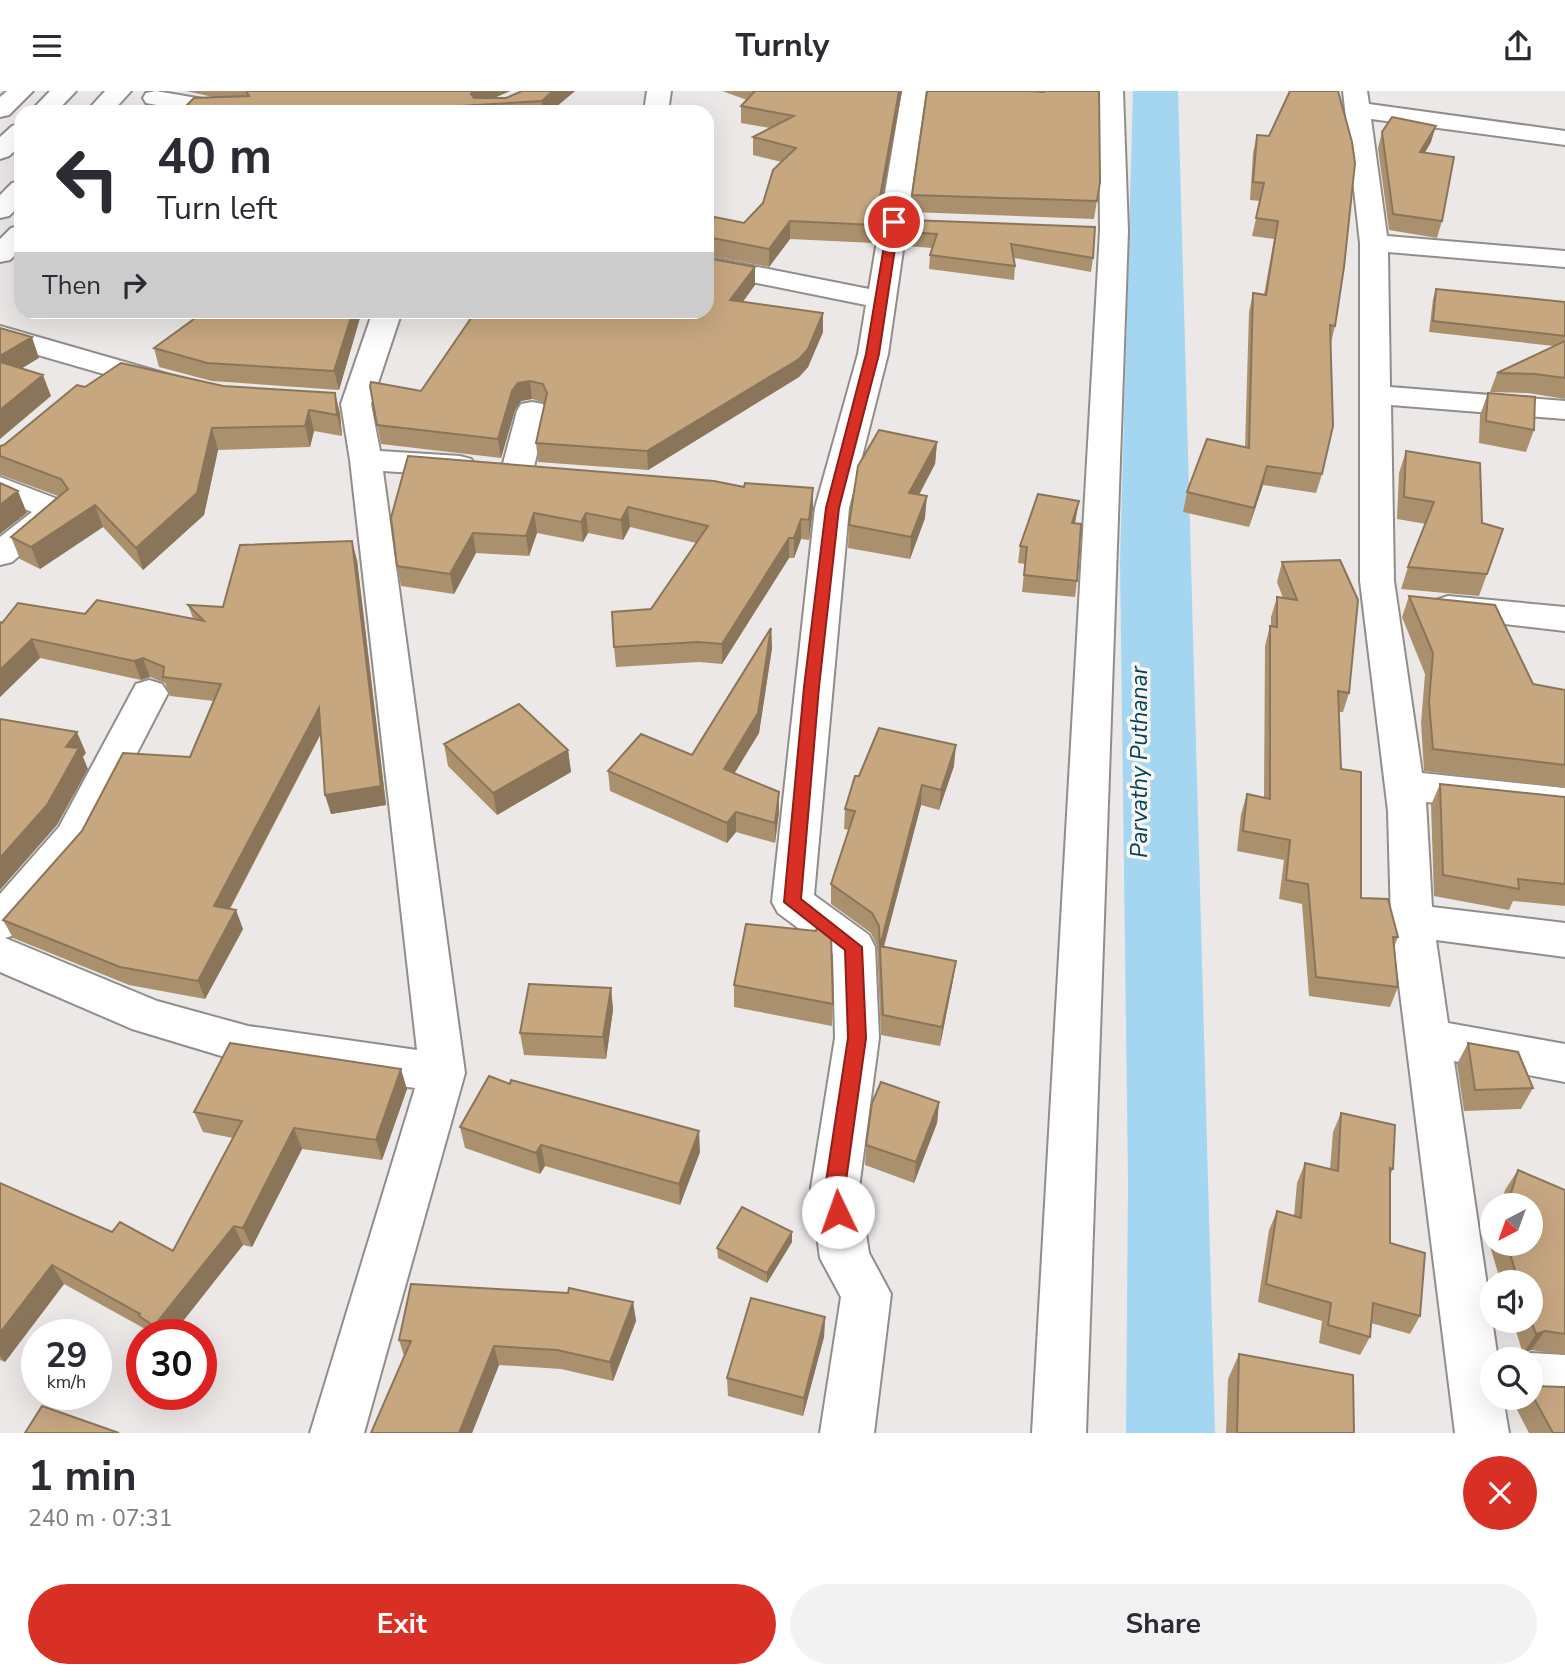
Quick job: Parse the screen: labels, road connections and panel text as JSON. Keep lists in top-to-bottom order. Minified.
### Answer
{"water":["Parvathy Puthanar"],"north":"bottom left","page":{"header":"Turnly","turn":["40 m","Turn left"],"then":"Then","speed":"29 km/h","limit":"30","heading":["1 min","240 m · 07:31"],"buttons":["Exit","Share"]}}
